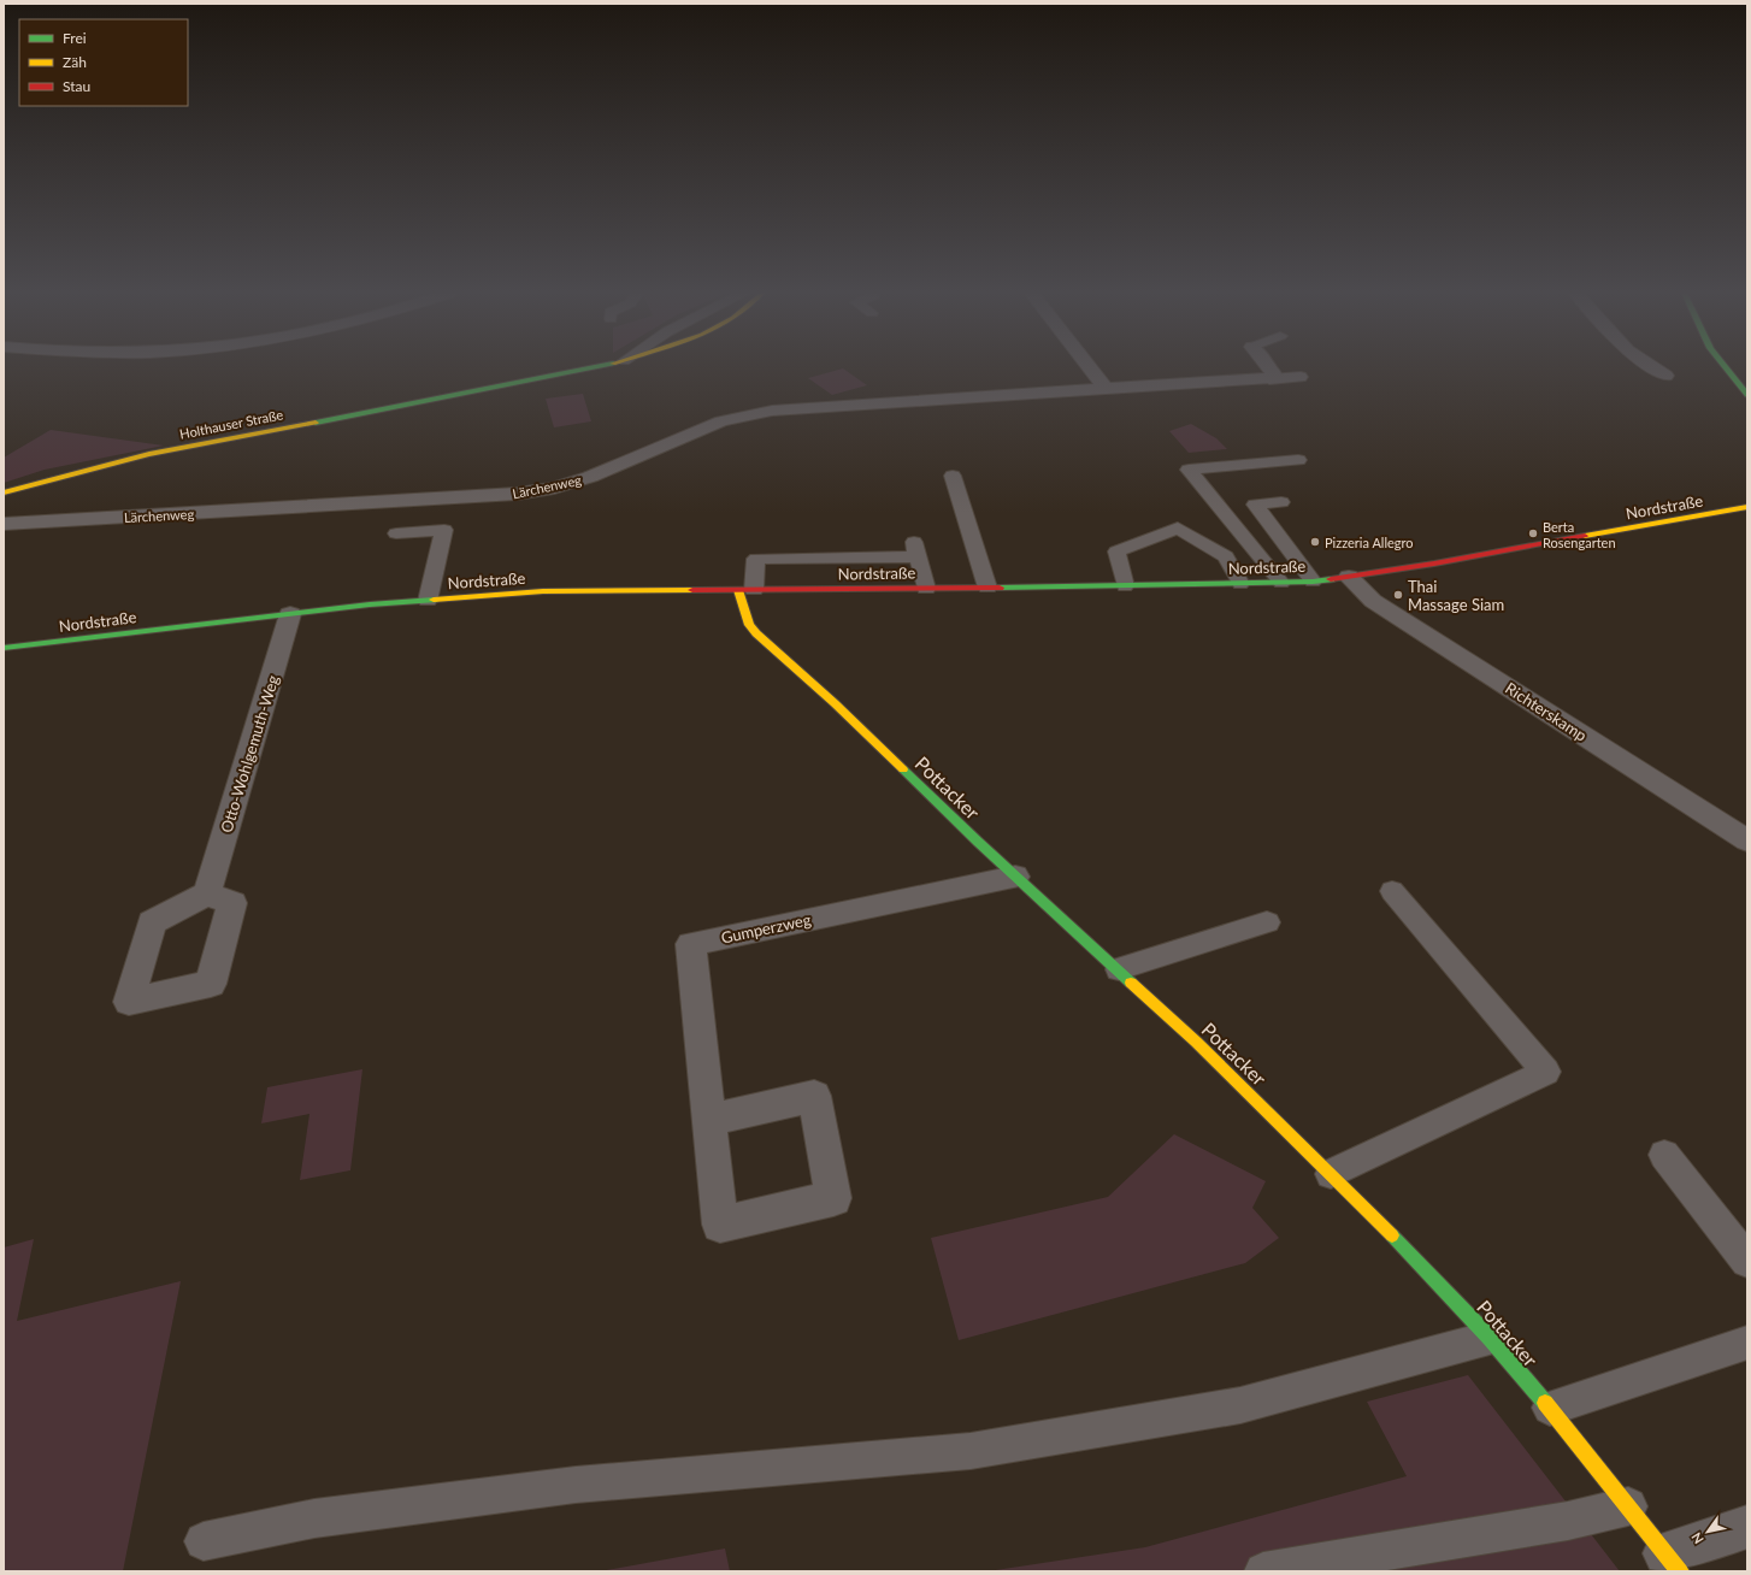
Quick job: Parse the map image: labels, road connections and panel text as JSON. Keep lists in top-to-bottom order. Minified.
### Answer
{"streets":{"street":["Holthauser Straße","Lärchenweg","Nordstraße","Richterskamp","Otto-Wohlgemuth-Weg","Pottacker","Gumperzweg"]},"crossings":[["Nordstraße","Richterskamp"],["Nordstraße","Otto-Wohlgemuth-Weg"],["Nordstraße","Pottacker"],["Pottacker","Gumperzweg"]],"places":["Berta Rosengarten","Pizzeria Allegro","Thai Massage Siam"],"legend":["Frei","Zäh","Stau"],"north":"bottom left"}
